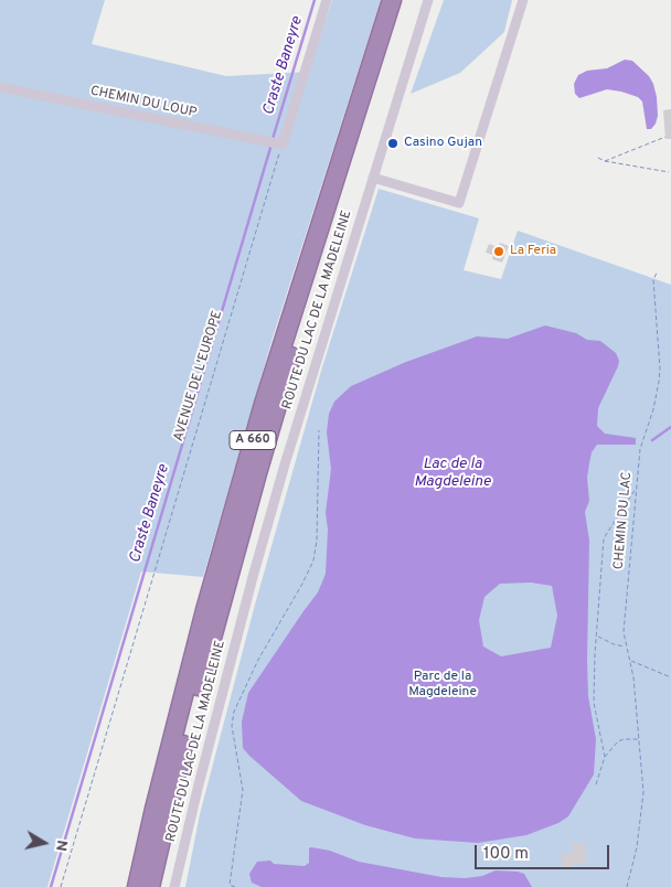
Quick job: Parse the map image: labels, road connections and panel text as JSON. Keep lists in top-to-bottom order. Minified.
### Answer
{"streets":{"highway":["A 660"],"street":["CHEMIN DU LOUP","ROUTE DU LAC DE LA MADELEINE"],"path":["AVENUE DE L'EUROPE","CHEMIN DU LAC"]},"crossings":[["CHEMIN DU LOUP","AVENUE DE L'EUROPE"]],"water":["Craste Baneyre","Lac de la Magdeleine"],"parks":["Parc de la Magdeleine"],"places":["Casino Gujan","La Feria"],"scale_bar":"100 m","north":"right"}
